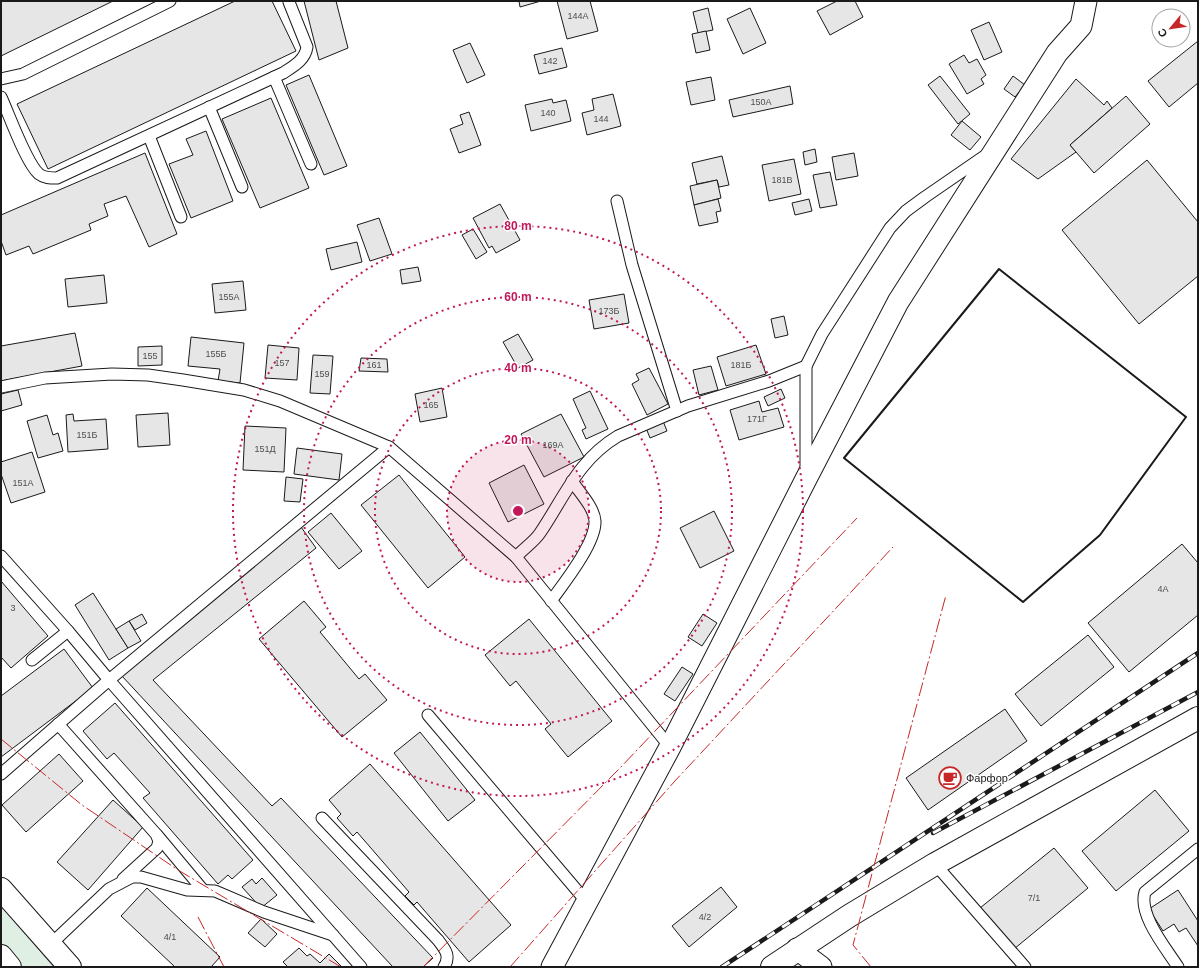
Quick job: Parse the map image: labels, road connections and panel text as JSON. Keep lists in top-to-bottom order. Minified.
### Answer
{"places":{"cafe":["Фарфор"]},"house_numbers":["144А","142","150А","140","144","181В","155А","173Б","155Б","155","157","161","181Б","159","165","171Г","151Б","169А","151Д","151А","4А","3","7/1","4/2","4/1"],"north":"bottom left","rings":["80 m","60 m","40 m","20 m"]}
